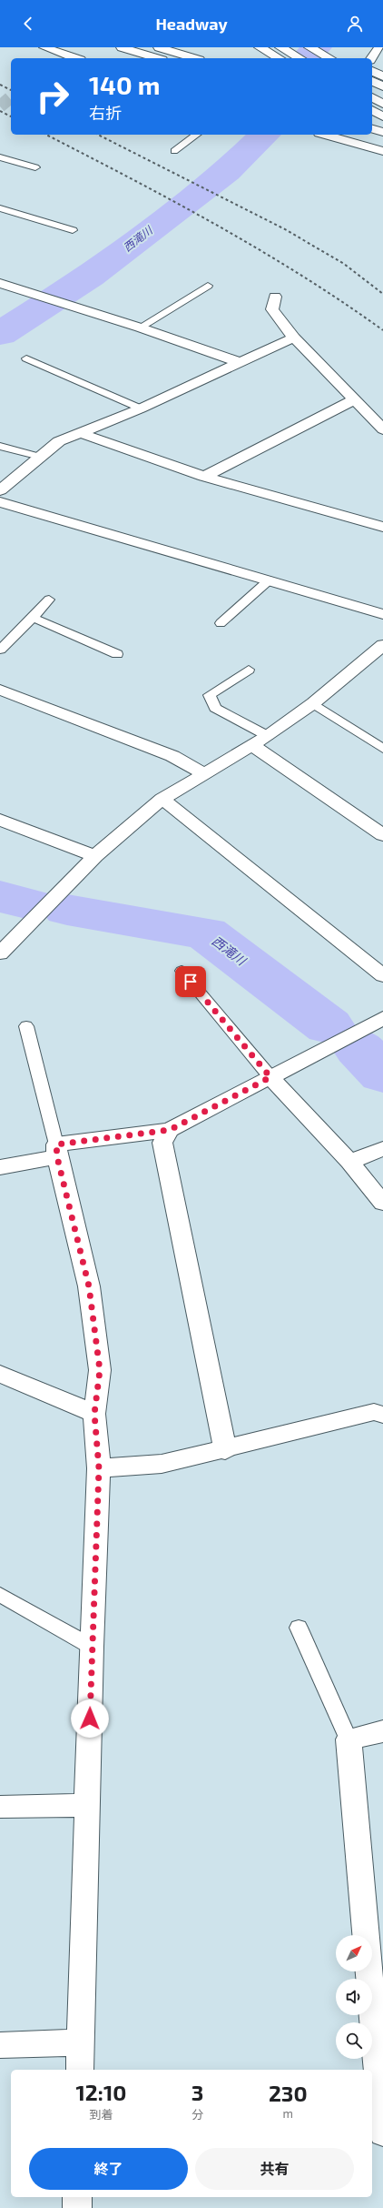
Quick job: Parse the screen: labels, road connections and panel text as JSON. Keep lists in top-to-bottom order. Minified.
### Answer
{"water":["西滝川"],"north":"top right","page":{"header":"Headway","turn":["140 m","右折"],"eta":["12:10","到着","3","分","230","m"],"buttons":["終了","共有"]}}
